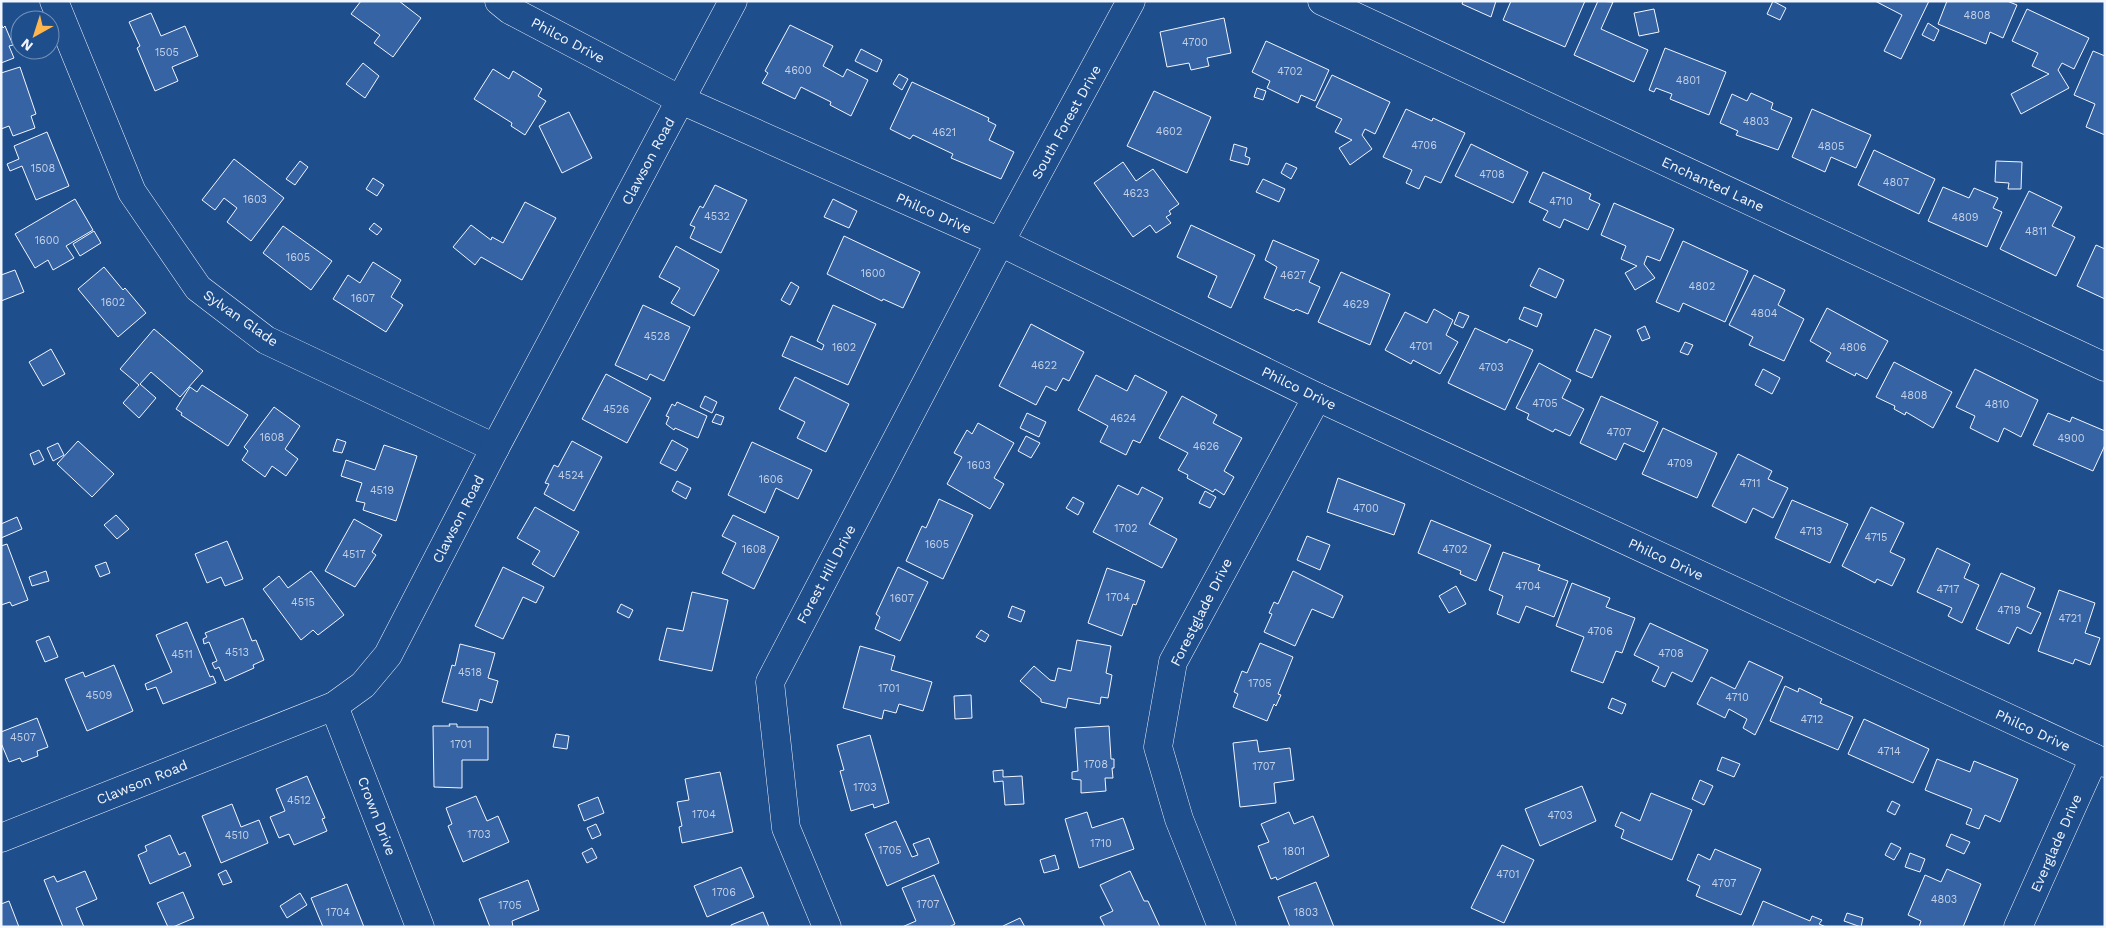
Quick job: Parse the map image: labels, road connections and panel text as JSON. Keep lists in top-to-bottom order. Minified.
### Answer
{"streets":{"street":["Philco Drive","South Forest Drive","Clawson Road","Enchanted Lane","Sylvan Glade","Forest Hill Drive","Forestglade Drive","Crown Drive","Everglade Drive"]},"crossings":[["Philco Drive","South Forest Drive"],["Philco Drive","Clawson Road"],["Philco Drive","Forest Hill Drive"],["Philco Drive","Forestglade Drive"],["Philco Drive","Everglade Drive"],["South Forest Drive","Forest Hill Drive"],["Clawson Road","Sylvan Glade"],["Clawson Road","Crown Drive"]],"house_numbers":["4808","4700","1505","4600","4702","4801","4803","4602","4621","4706","4805","1508","4708","4807","4623","1603","4710","4532","4809","4811","1600","1605","1600","4627","4802","1607","1602","4629","4804","4528","4701","1602","4806","4622","4703","4808","4705","4810","4526","4624","4707","1608","4900","4626","4709","1603","4524","1606","4711","4519","4700","1702","4713","4715","1605","1608","4702","4517","4704","4717","1704","1607","4515","4719","4721","4706","4513","4708","4511","4518","1705","1701","4509","4710","4712","4507","1701","4714","1708","1707","1703","4512","1704","4703","1703","4510","1710","1705","1801","4701","4707","1706","4803","1707","1705","1704","1803"],"north":"bottom left"}
